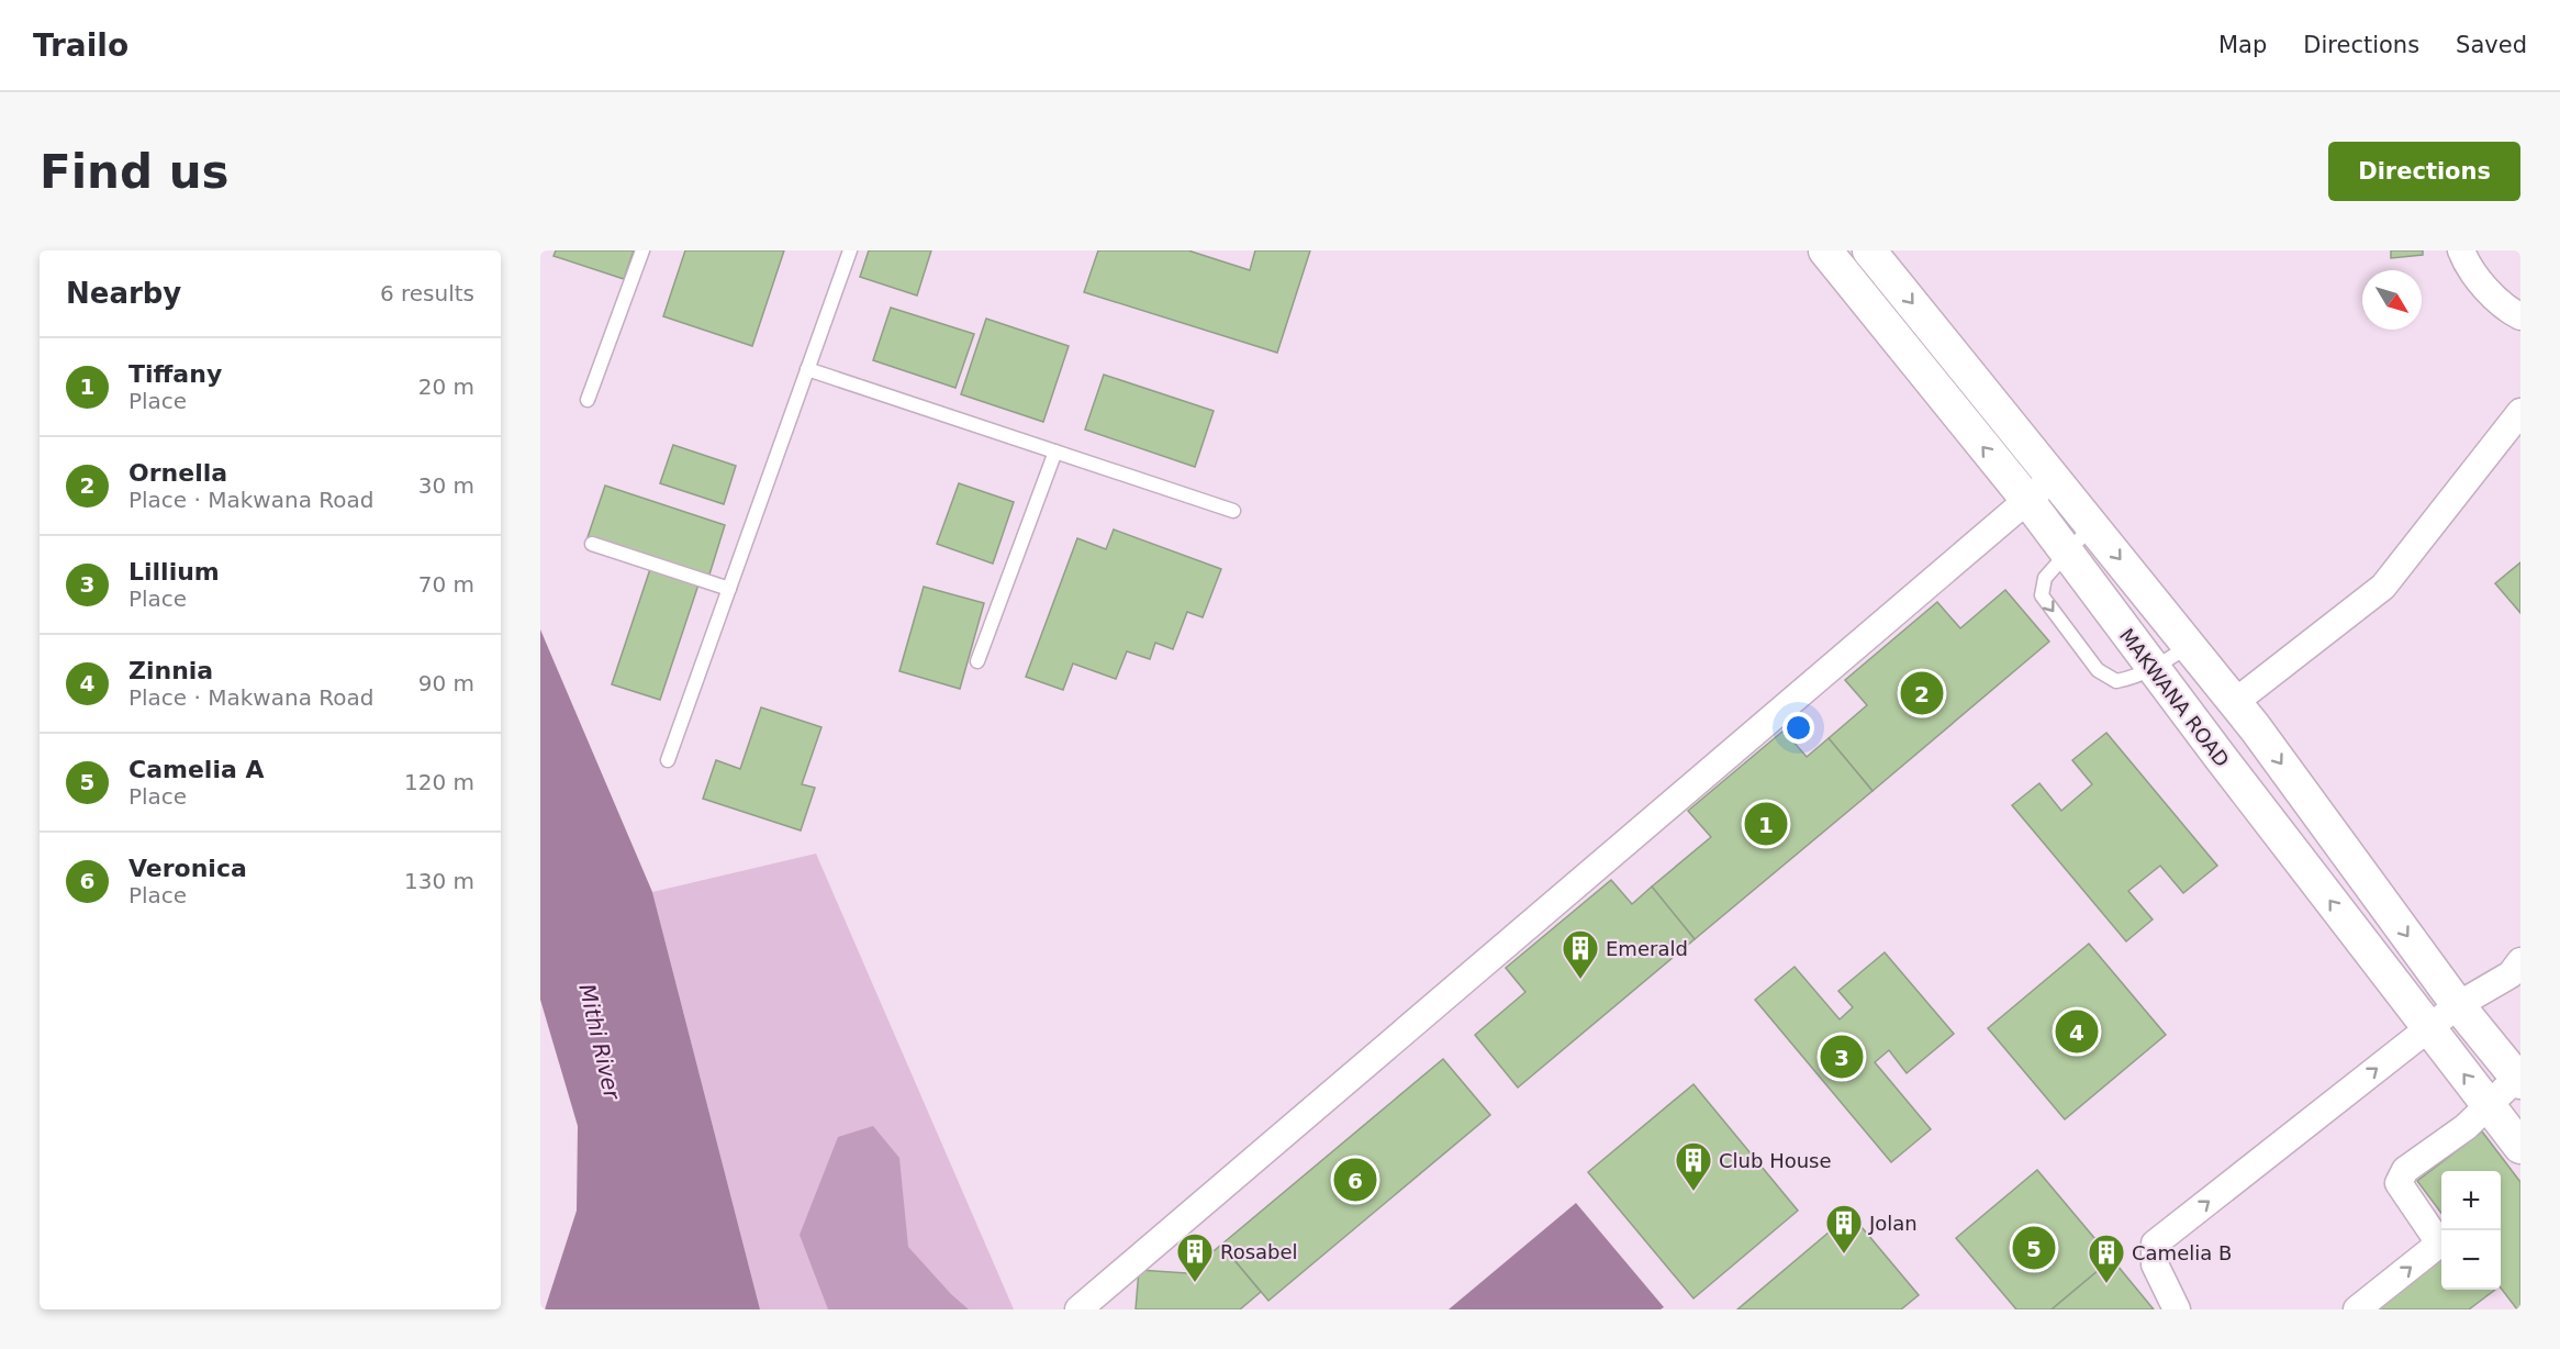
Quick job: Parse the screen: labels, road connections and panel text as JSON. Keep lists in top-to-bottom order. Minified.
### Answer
{"streets":{"street":["MAKWANA ROAD"]},"water":["Mithi River"],"places":{"building":["Emerald","Club House","Jolan","Rosabel","Camelia B"]},"north":"bottom right","page":{"header":"Trailo","nav":["Map","Directions","Saved"],"buttons":"Directions","title":"Find us","heading":["Nearby","6 results"],"list":[{"mark":"1","name":"Tiffany","note":"Place","value":"20 m"},{"mark":"2","name":"Ornella","note":"Place · Makwana Road","value":"30 m"},{"mark":"3","name":"Lillium","note":"Place","value":"70 m"},{"mark":"4","name":"Zinnia","note":"Place · Makwana Road","value":"90 m"},{"mark":"5","name":"Camelia A","note":"Place","value":"120 m"},{"mark":"6","name":"Veronica","note":"Place","value":"130 m"}],"pins":["2","1","4","3","6","5"],"map_buttons":["+","−"]}}
